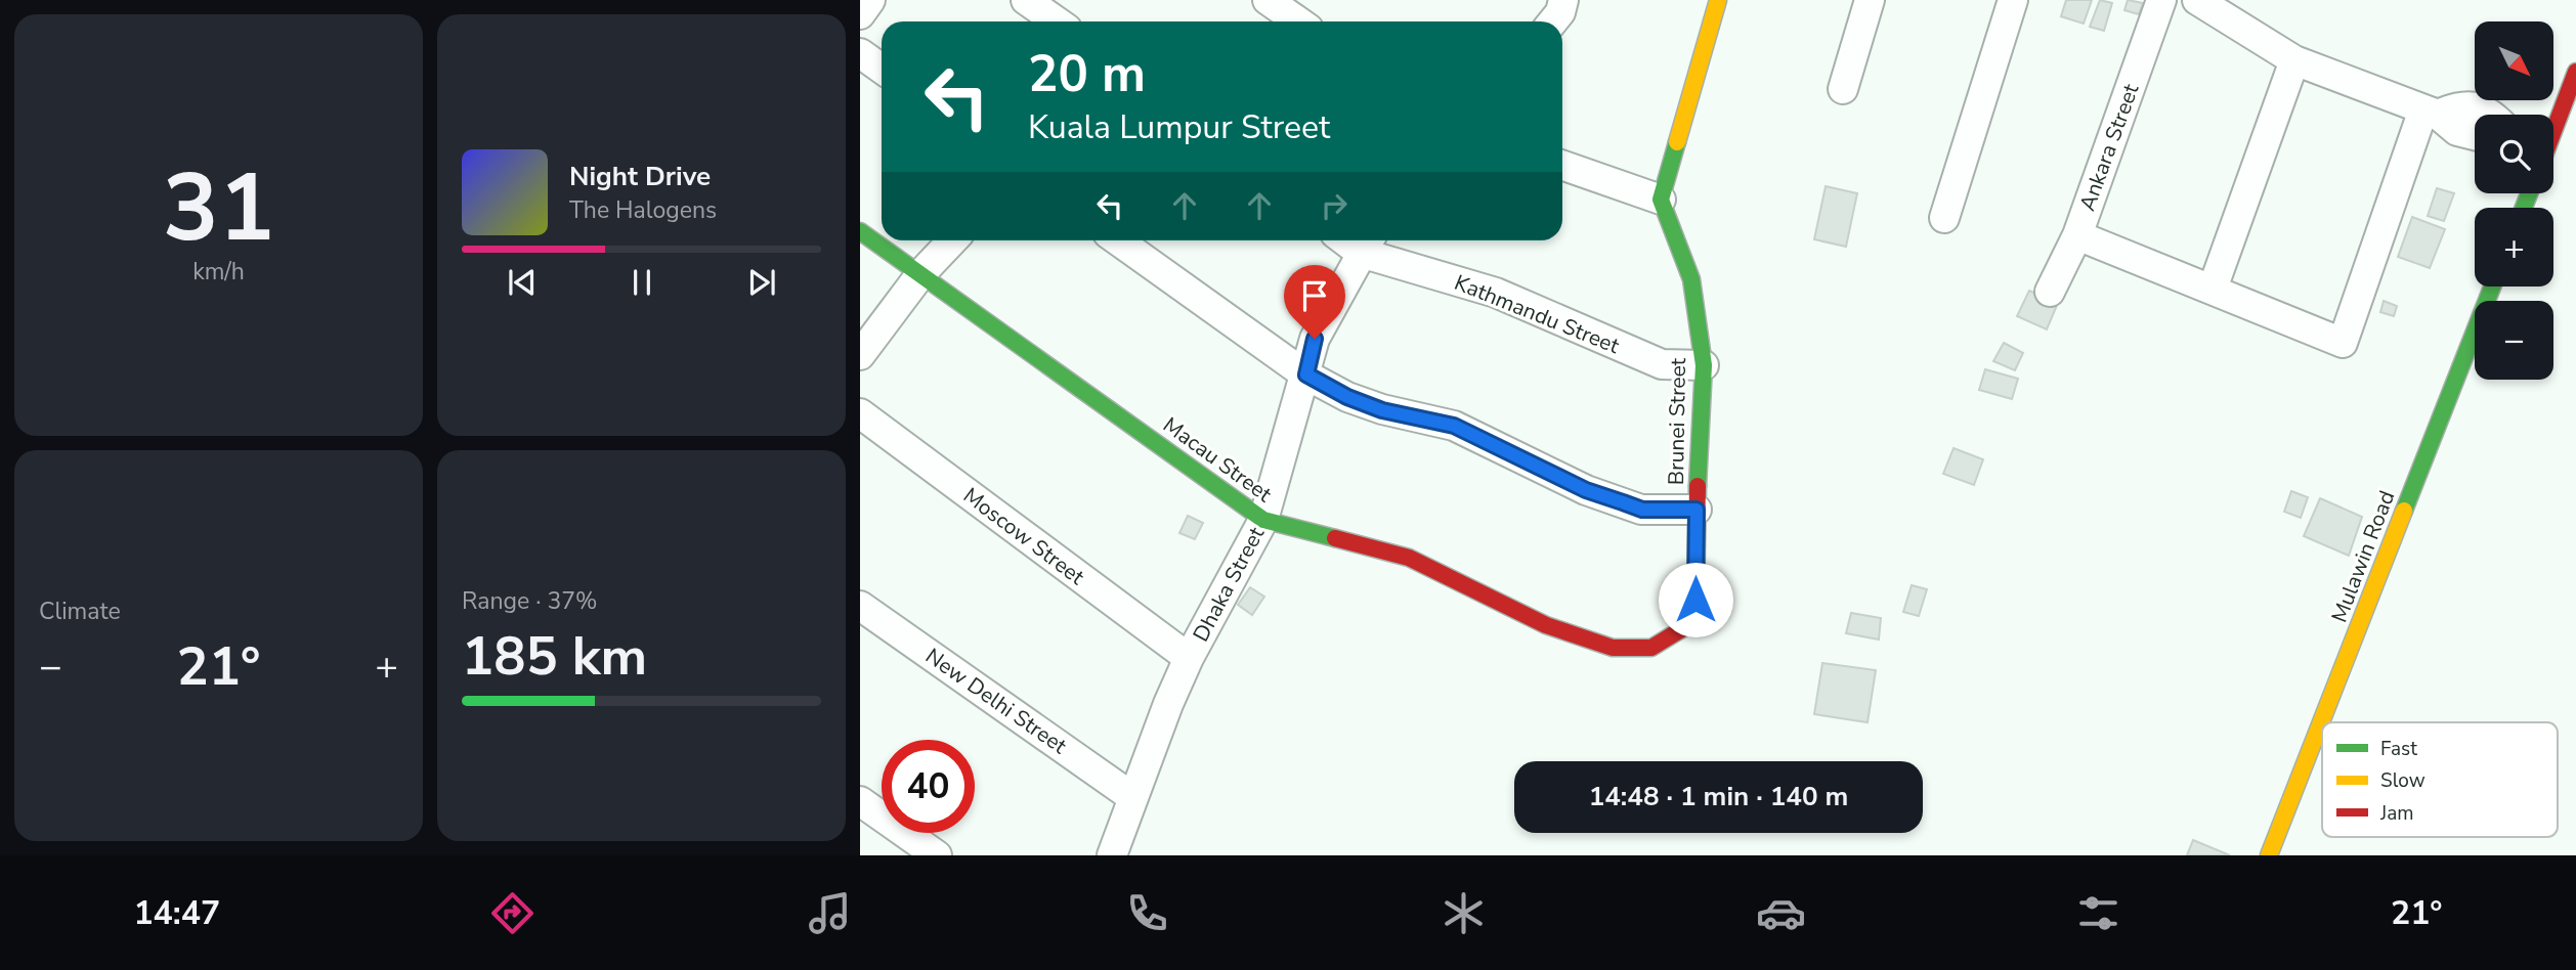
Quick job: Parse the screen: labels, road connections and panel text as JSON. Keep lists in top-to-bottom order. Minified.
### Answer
{"streets":{"street":["Ankara Street","Kathmandu Street","Brunei Street","Macau Street","Moscow Street","Mulawin Road","Dhaka Street","New Delhi Street"]},"crossings":[["Kathmandu Street","Brunei Street"],["Kathmandu Street","Dhaka Street"],["Brunei Street","Macau Street"],["Macau Street","Dhaka Street"],["Moscow Street","Dhaka Street"],["Dhaka Street","New Delhi Street"]],"legend":["Fast","Slow","Jam"],"north":"bottom right","page":{"tile":[["31","km/h"],"Climate",["Range · 37%","185 km"]],"map_buttons":["+","−"],"turn":["20 m","Kuala Lumpur Street"],"song":["Night Drive","The Halogens"],"heat":["−","21°","+"],"limit":"40","trip":"14:48 · 1 min · 140 m","tabs":["14:47","21°"]}}
